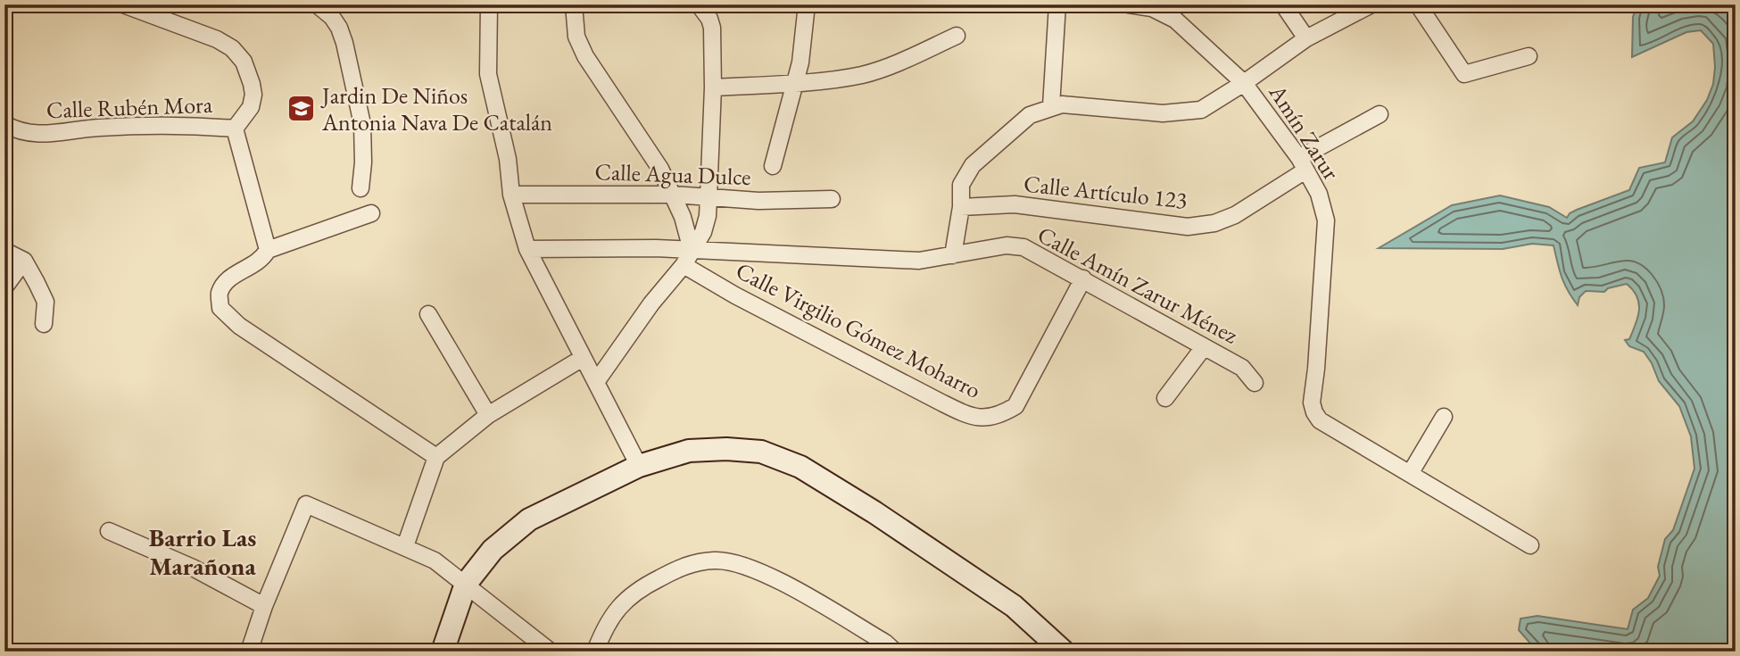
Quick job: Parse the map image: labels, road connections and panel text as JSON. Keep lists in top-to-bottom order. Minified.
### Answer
{"streets":{"street":["Calle Rubén Mora","Amín Zarur","Calle Agua Dulce","Calle Artículo 123","Calle Amín Zarur Ménez","Calle Virgilio Gómez Moharro"]},"crossings":[["Amín Zarur","Calle Artículo 123"],["Calle Amín Zarur Ménez","Calle Virgilio Gómez Moharro"]],"districts":["Barrio Las Marañona"],"places":{"school or university":["Jardin De Niños Antonia Nava De Catalán"]}}
